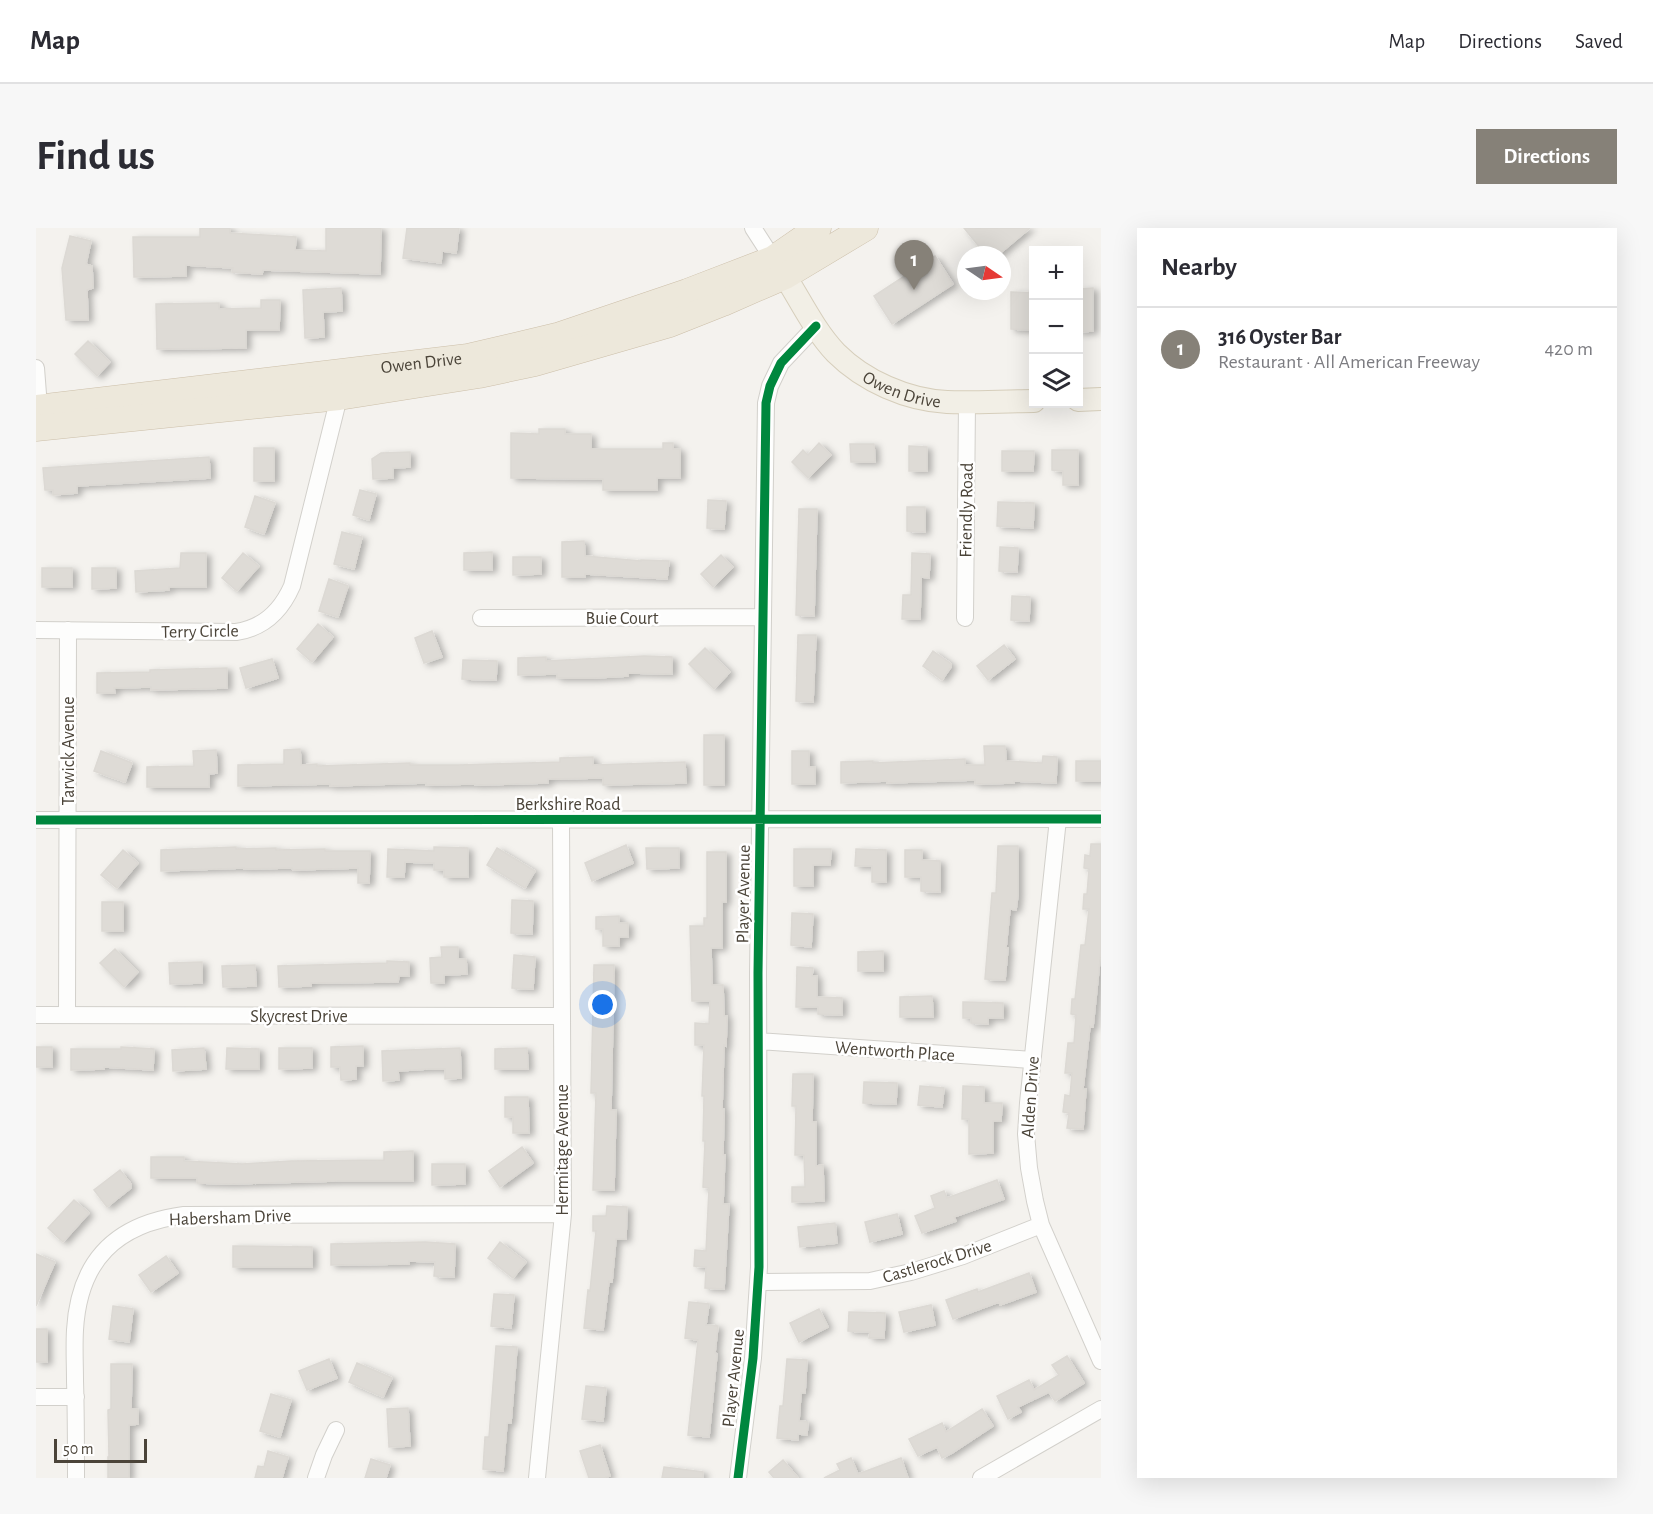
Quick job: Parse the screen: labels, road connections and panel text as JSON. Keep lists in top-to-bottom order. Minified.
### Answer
{"streets":{"highway":["Owen Drive"],"street":["Friendly Road","Buie Court","Terry Circle","Tarwick Avenue","Berkshire Road","Player Avenue","Skycrest Drive","Wentworth Place","Alden Drive","Hermitage Avenue","Habersham Drive","Castlerock Drive"]},"crossings":[["Owen Drive","Friendly Road"],["Owen Drive","Terry Circle"],["Owen Drive","Player Avenue"],["Buie Court","Player Avenue"],["Terry Circle","Tarwick Avenue"],["Tarwick Avenue","Berkshire Road"],["Tarwick Avenue","Skycrest Drive"],["Berkshire Road","Player Avenue"],["Berkshire Road","Alden Drive"],["Berkshire Road","Hermitage Avenue"],["Player Avenue","Wentworth Place"],["Player Avenue","Castlerock Drive"],["Skycrest Drive","Hermitage Avenue"],["Wentworth Place","Alden Drive"],["Alden Drive","Castlerock Drive"],["Hermitage Avenue","Habersham Drive"]],"scale_bar":"50 m","north":"right","page":{"header":"Map","nav":["Map","Directions","Saved"],"buttons":"Directions","title":"Find us","heading":"Nearby","pins":"1","map_buttons":["+","−"],"list":[{"mark":"1","name":"316 Oyster Bar","note":"Restaurant · All American Freeway","value":"420 m"}],"scale":"50 m"}}
